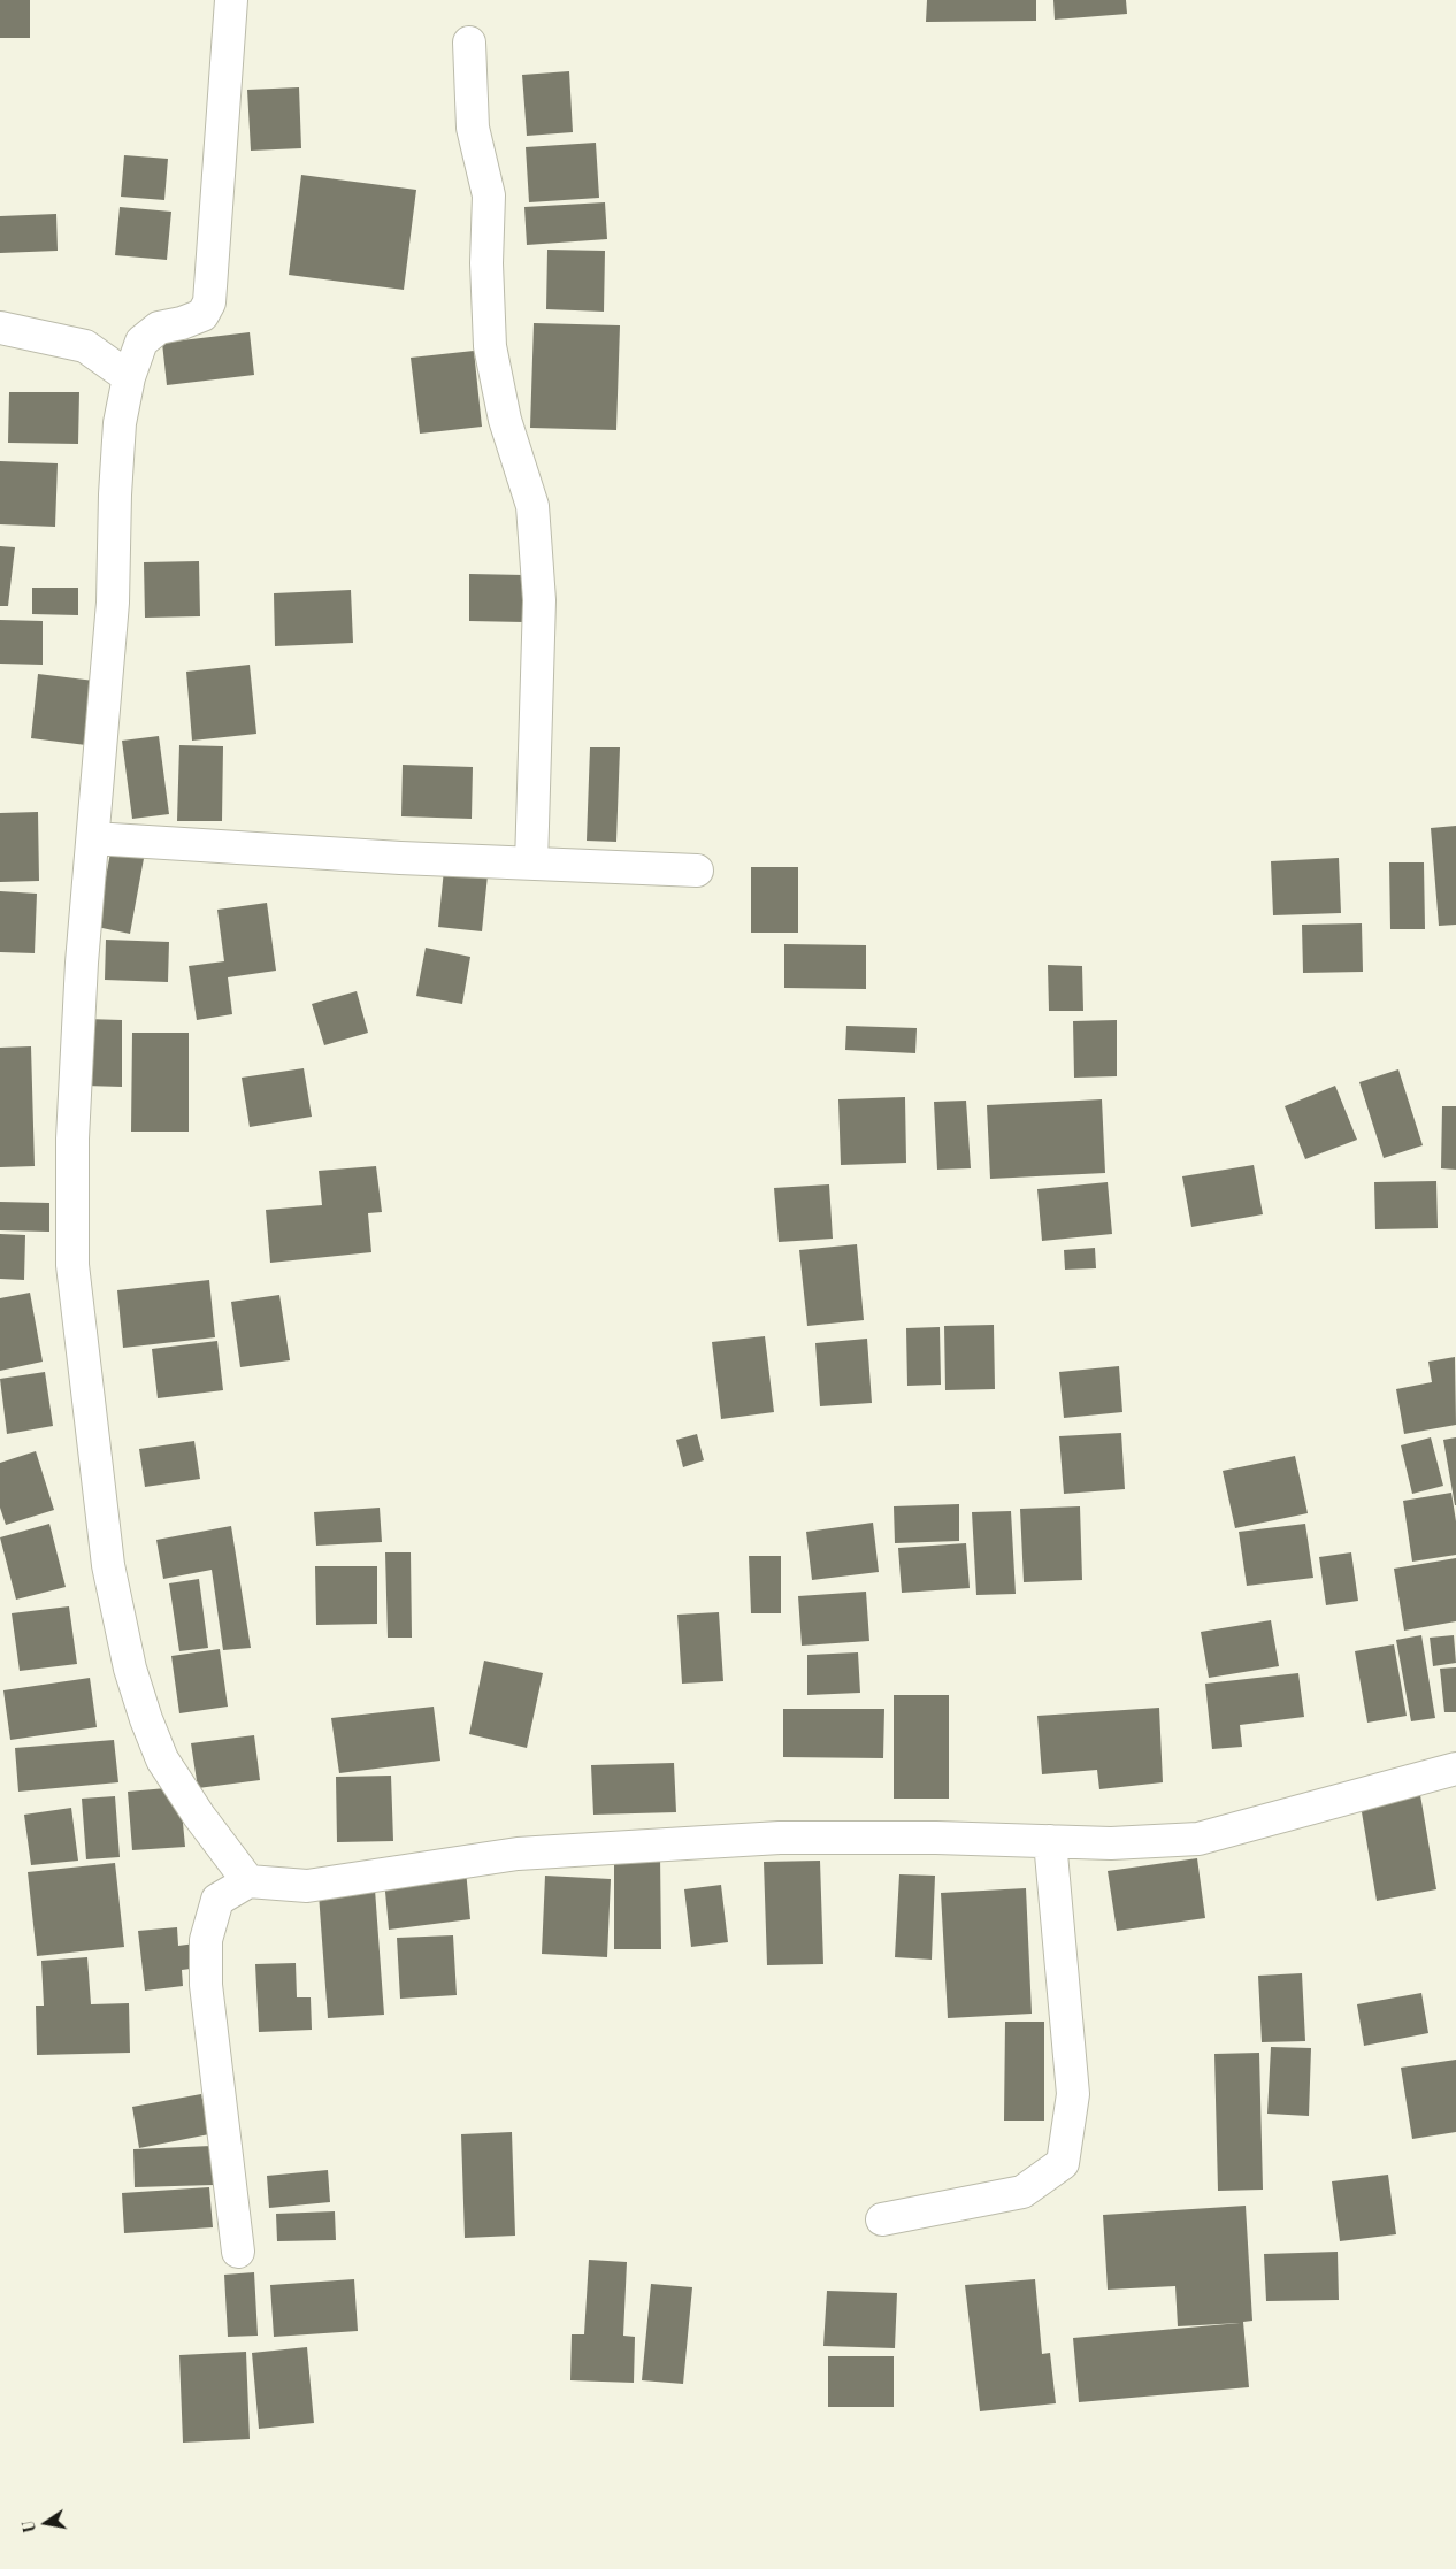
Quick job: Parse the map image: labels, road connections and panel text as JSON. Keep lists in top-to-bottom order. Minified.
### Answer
{"north":"left"}
